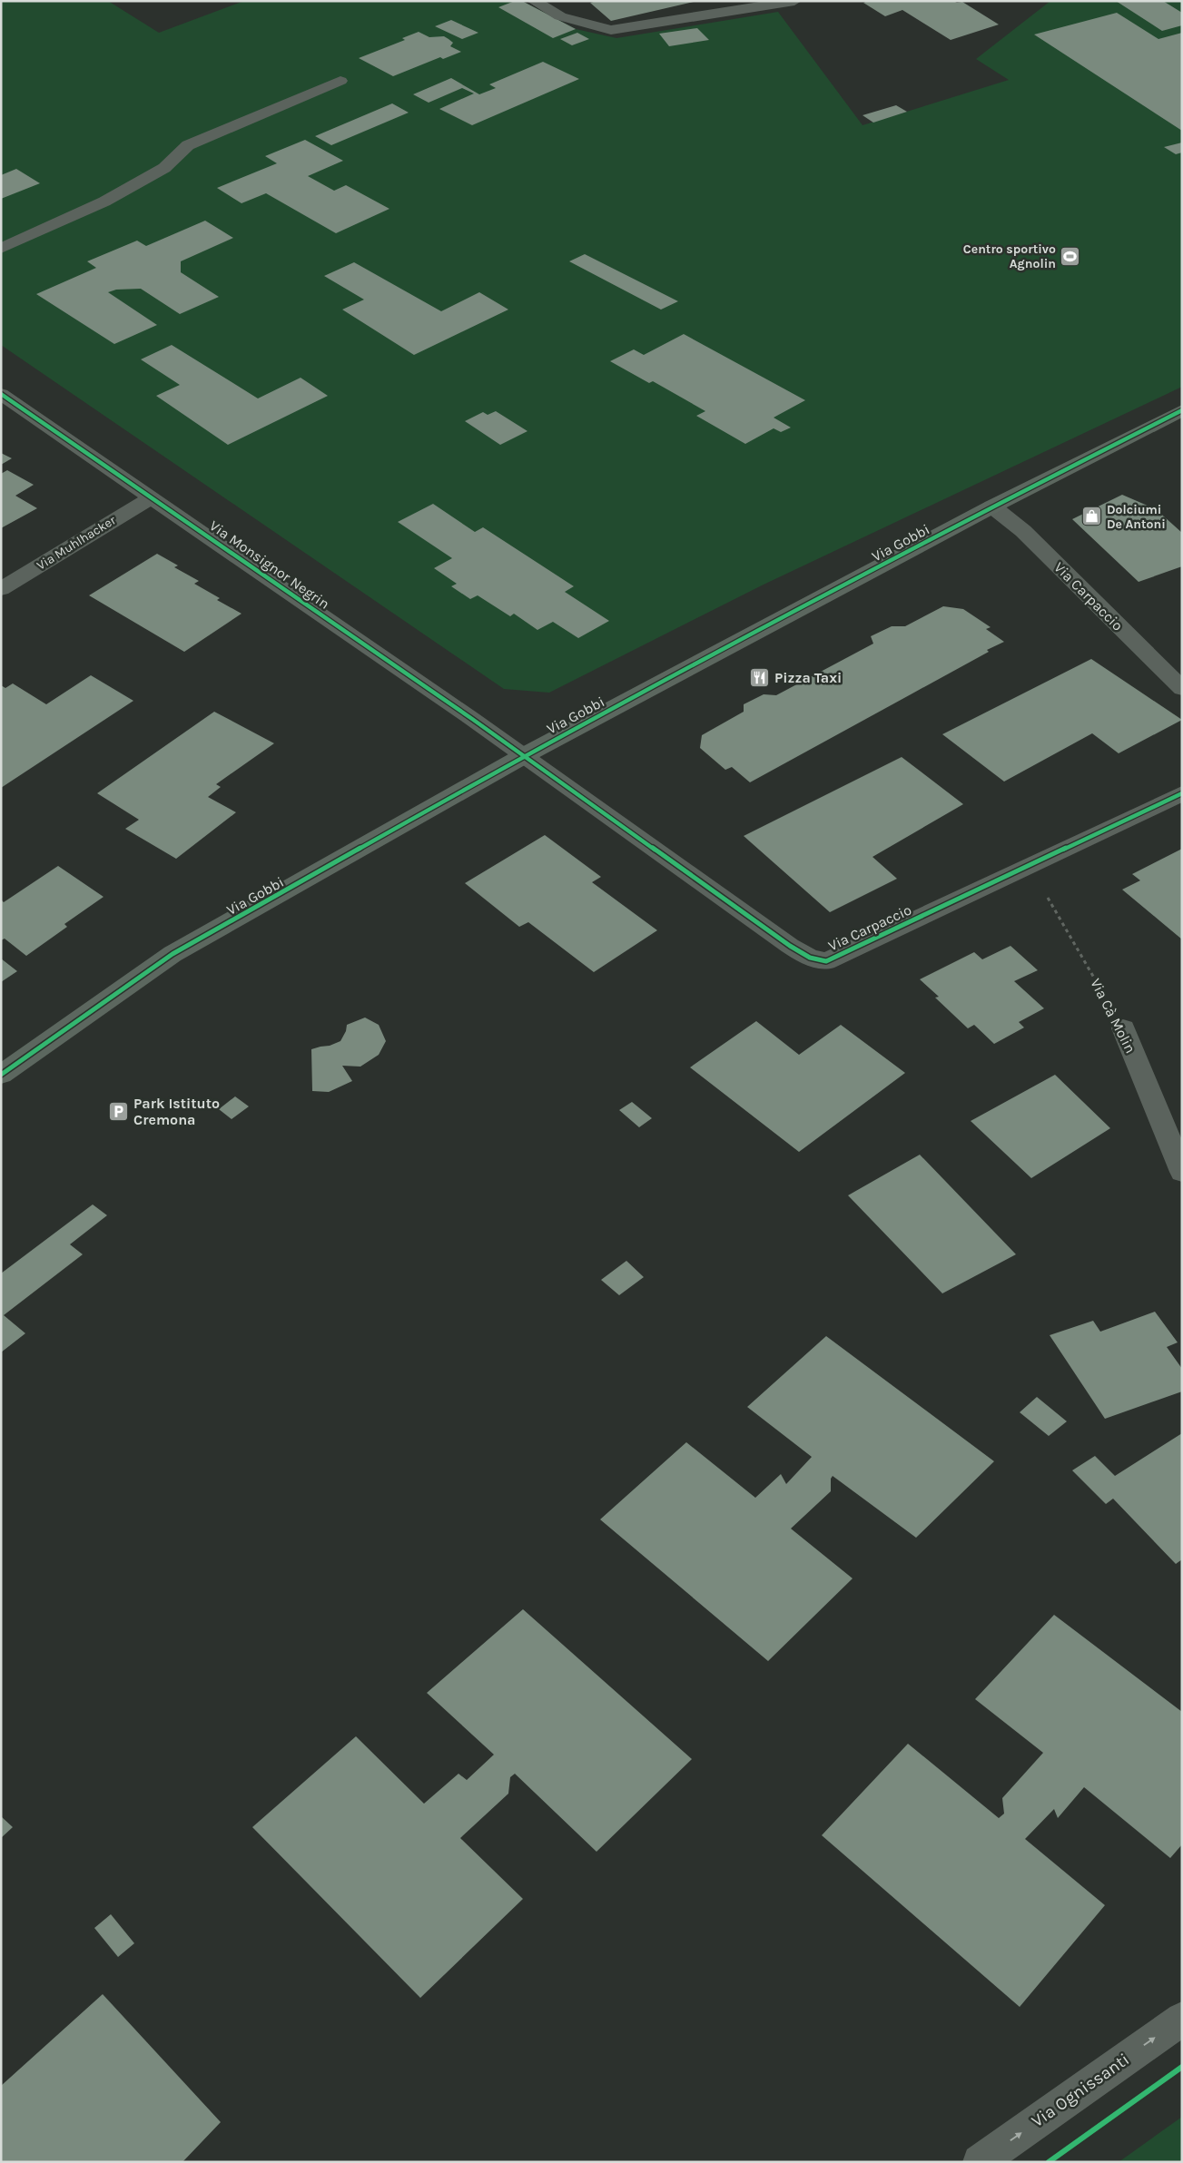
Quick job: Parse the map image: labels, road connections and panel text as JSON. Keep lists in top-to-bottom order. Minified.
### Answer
{"streets":{"street":["Via Muhlhacker","Via Gobbi","Via Monsignor Negrin","Via Carpaccio","Via Cà Molin","Via Ognissanti"]},"crossings":[["Via Muhlhacker","Via Monsignor Negrin"],["Via Gobbi","Via Monsignor Negrin"],["Via Gobbi","Via Carpaccio"],["Via Monsignor Negrin","Via Carpaccio"],["Via Carpaccio","Via Cà Molin"]],"one_way":["Via Ognissanti"],"places":{"sports":["Centro sportivo Agnolin"],"shop":["Dolciumi De Antoni"],"restaurant":["Pizza Taxi"],"parking":["Park Istituto Cremona"]}}
